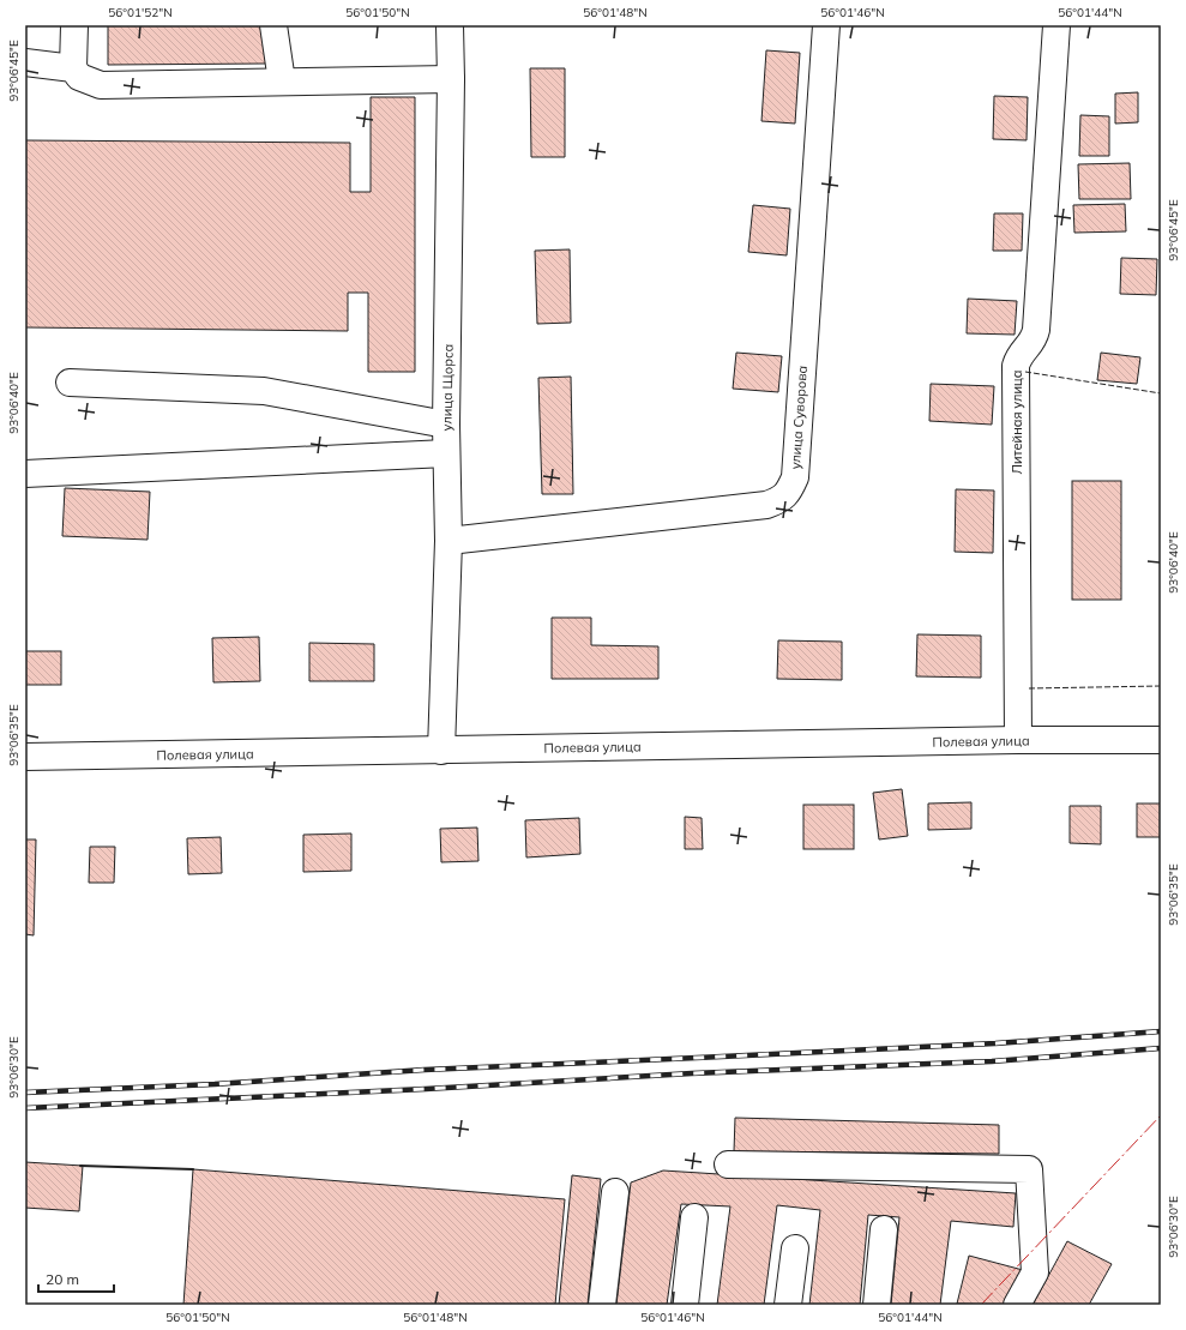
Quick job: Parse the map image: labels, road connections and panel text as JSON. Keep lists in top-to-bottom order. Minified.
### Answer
{"streets":{"street":["улица Щорса","улица Суворова","Литейная улица","Полевая улица"]},"crossings":[["улица Щорса","улица Суворова"],["улица Щорса","Полевая улица"],["Литейная улица","Полевая улица"]],"scale_bar":"20 m","coordinates":["56°01'52\"N","56°01'50\"N","56°01'48\"N","56°01'46\"N","56°01'44\"N","93°06'45\"E","93°06'40\"E","93°06'35\"E","93°06'30\"E"]}
